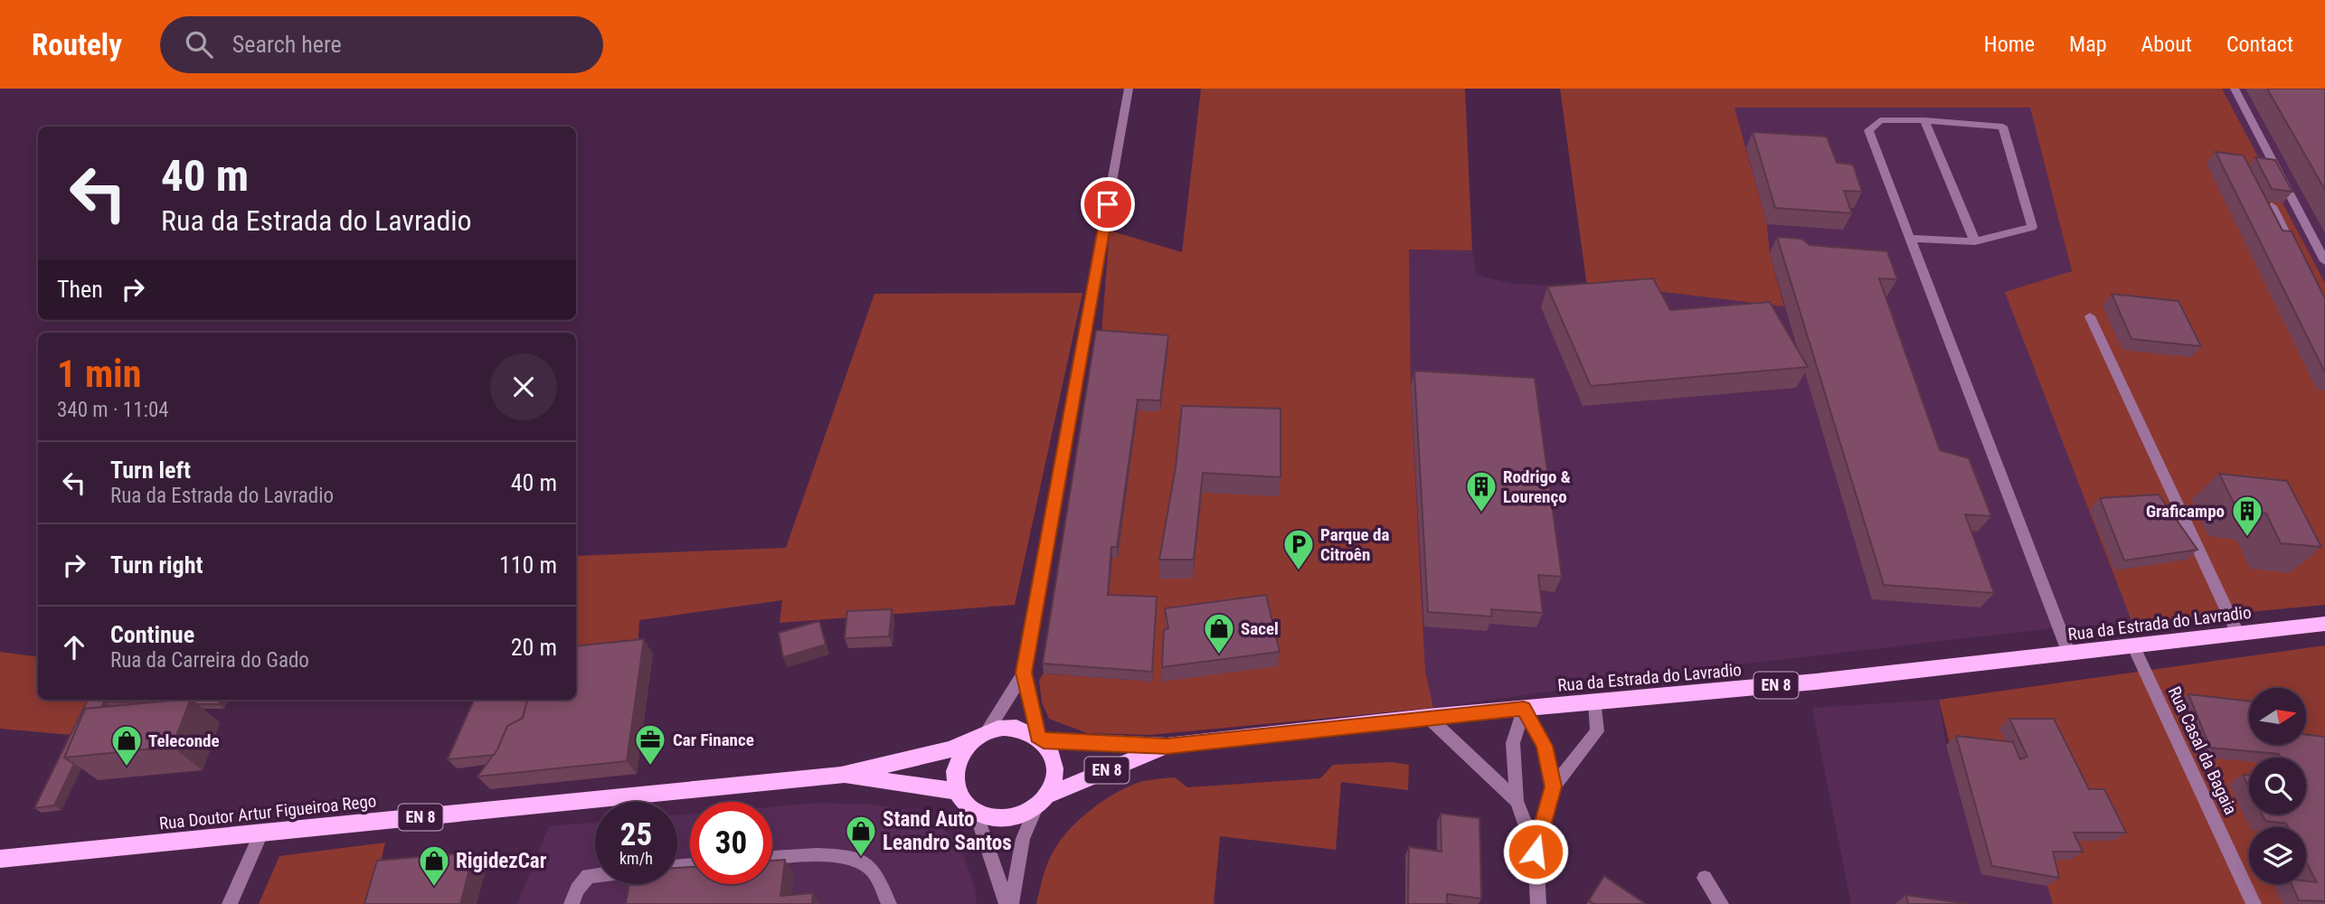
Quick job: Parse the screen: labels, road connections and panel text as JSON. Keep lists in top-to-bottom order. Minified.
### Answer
{"streets":{"main road":["Rua da Estrada do Lavradio","EN 8","Rua Doutor Artur Figueiroa Rego"],"street":["Rua Casal da Bagaia"]},"crossings":[["Rua da Estrada do Lavradio","EN 8"],["Rua da Estrada do Lavradio","Rua Casal da Bagaia"],["Rua da Estrada do Lavradio","Rua Doutor Artur Figueiroa Rego"],["EN 8","Rua Doutor Artur Figueiroa Rego"]],"places":{"building":["Rodrigo & Lourenço","Graficampo"],"parking":["Parque da Citroên"],"shop":["Sacel","Teleconde","Stand Auto Leandro Santos","RigidezCar"],"office":["Car Finance"]},"north":"right","page":{"header":"Routely","search":"Search here","nav":["Home","Map","About","Contact"],"turn":["40 m","Rua da Estrada do Lavradio"],"then":"Then","heading":["1 min","340 m · 11:04"],"list":[{"name":"Turn left","note":"Rua da Estrada do Lavradio","value":"40 m"},{"name":"Turn right","value":"110 m"},{"name":"Continue","note":"Rua da Carreira do Gado","value":"20 m"}],"speed":"25 km/h","limit":"30"}}
